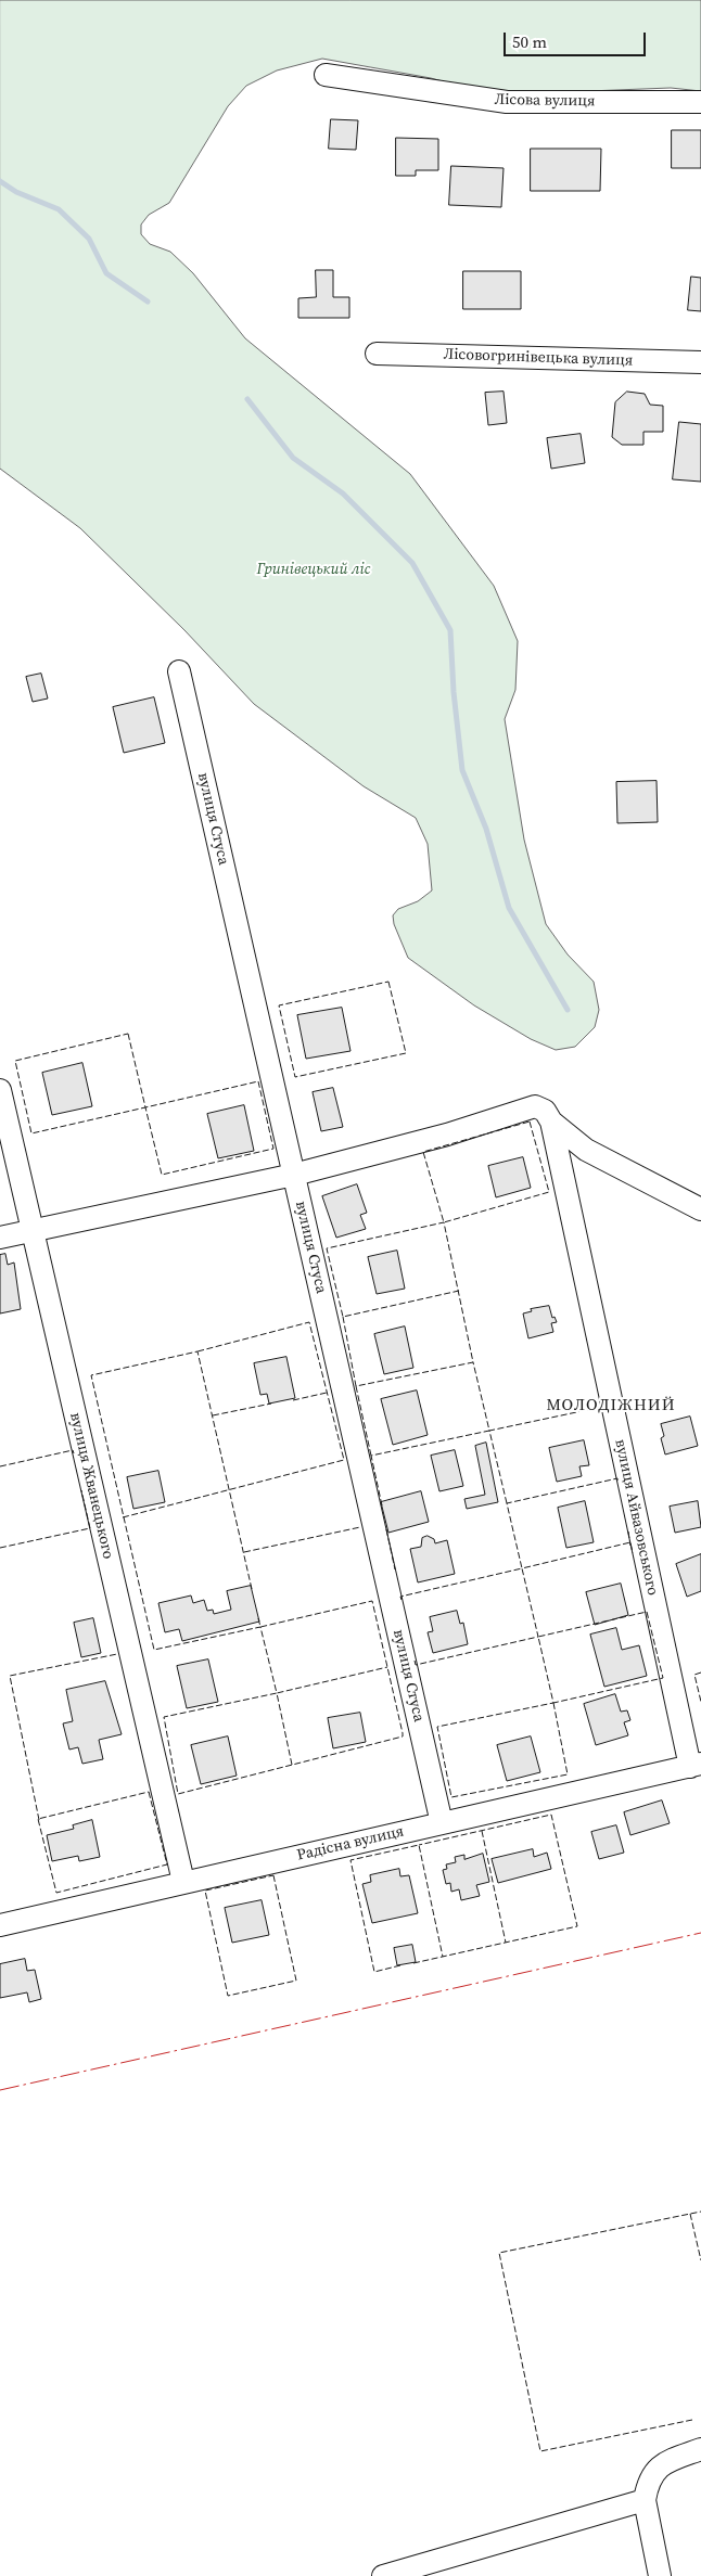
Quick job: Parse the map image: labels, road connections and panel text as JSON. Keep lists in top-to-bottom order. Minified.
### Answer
{"streets":{"street":["Лісова вулиця","Лісовогринівецька вулиця","вулиця Стуса","вулиця Жванецького","вулиця Айвазовського","Радісна вулиця"]},"crossings":[["вулиця Стуса","Радісна вулиця"],["вулиця Жванецького","Радісна вулиця"],["вулиця Айвазовського","Радісна вулиця"]],"districts":["МОЛОДІЖНИЙ"],"parks":["Гринівецький ліс"],"scale_bar":"50 m"}
